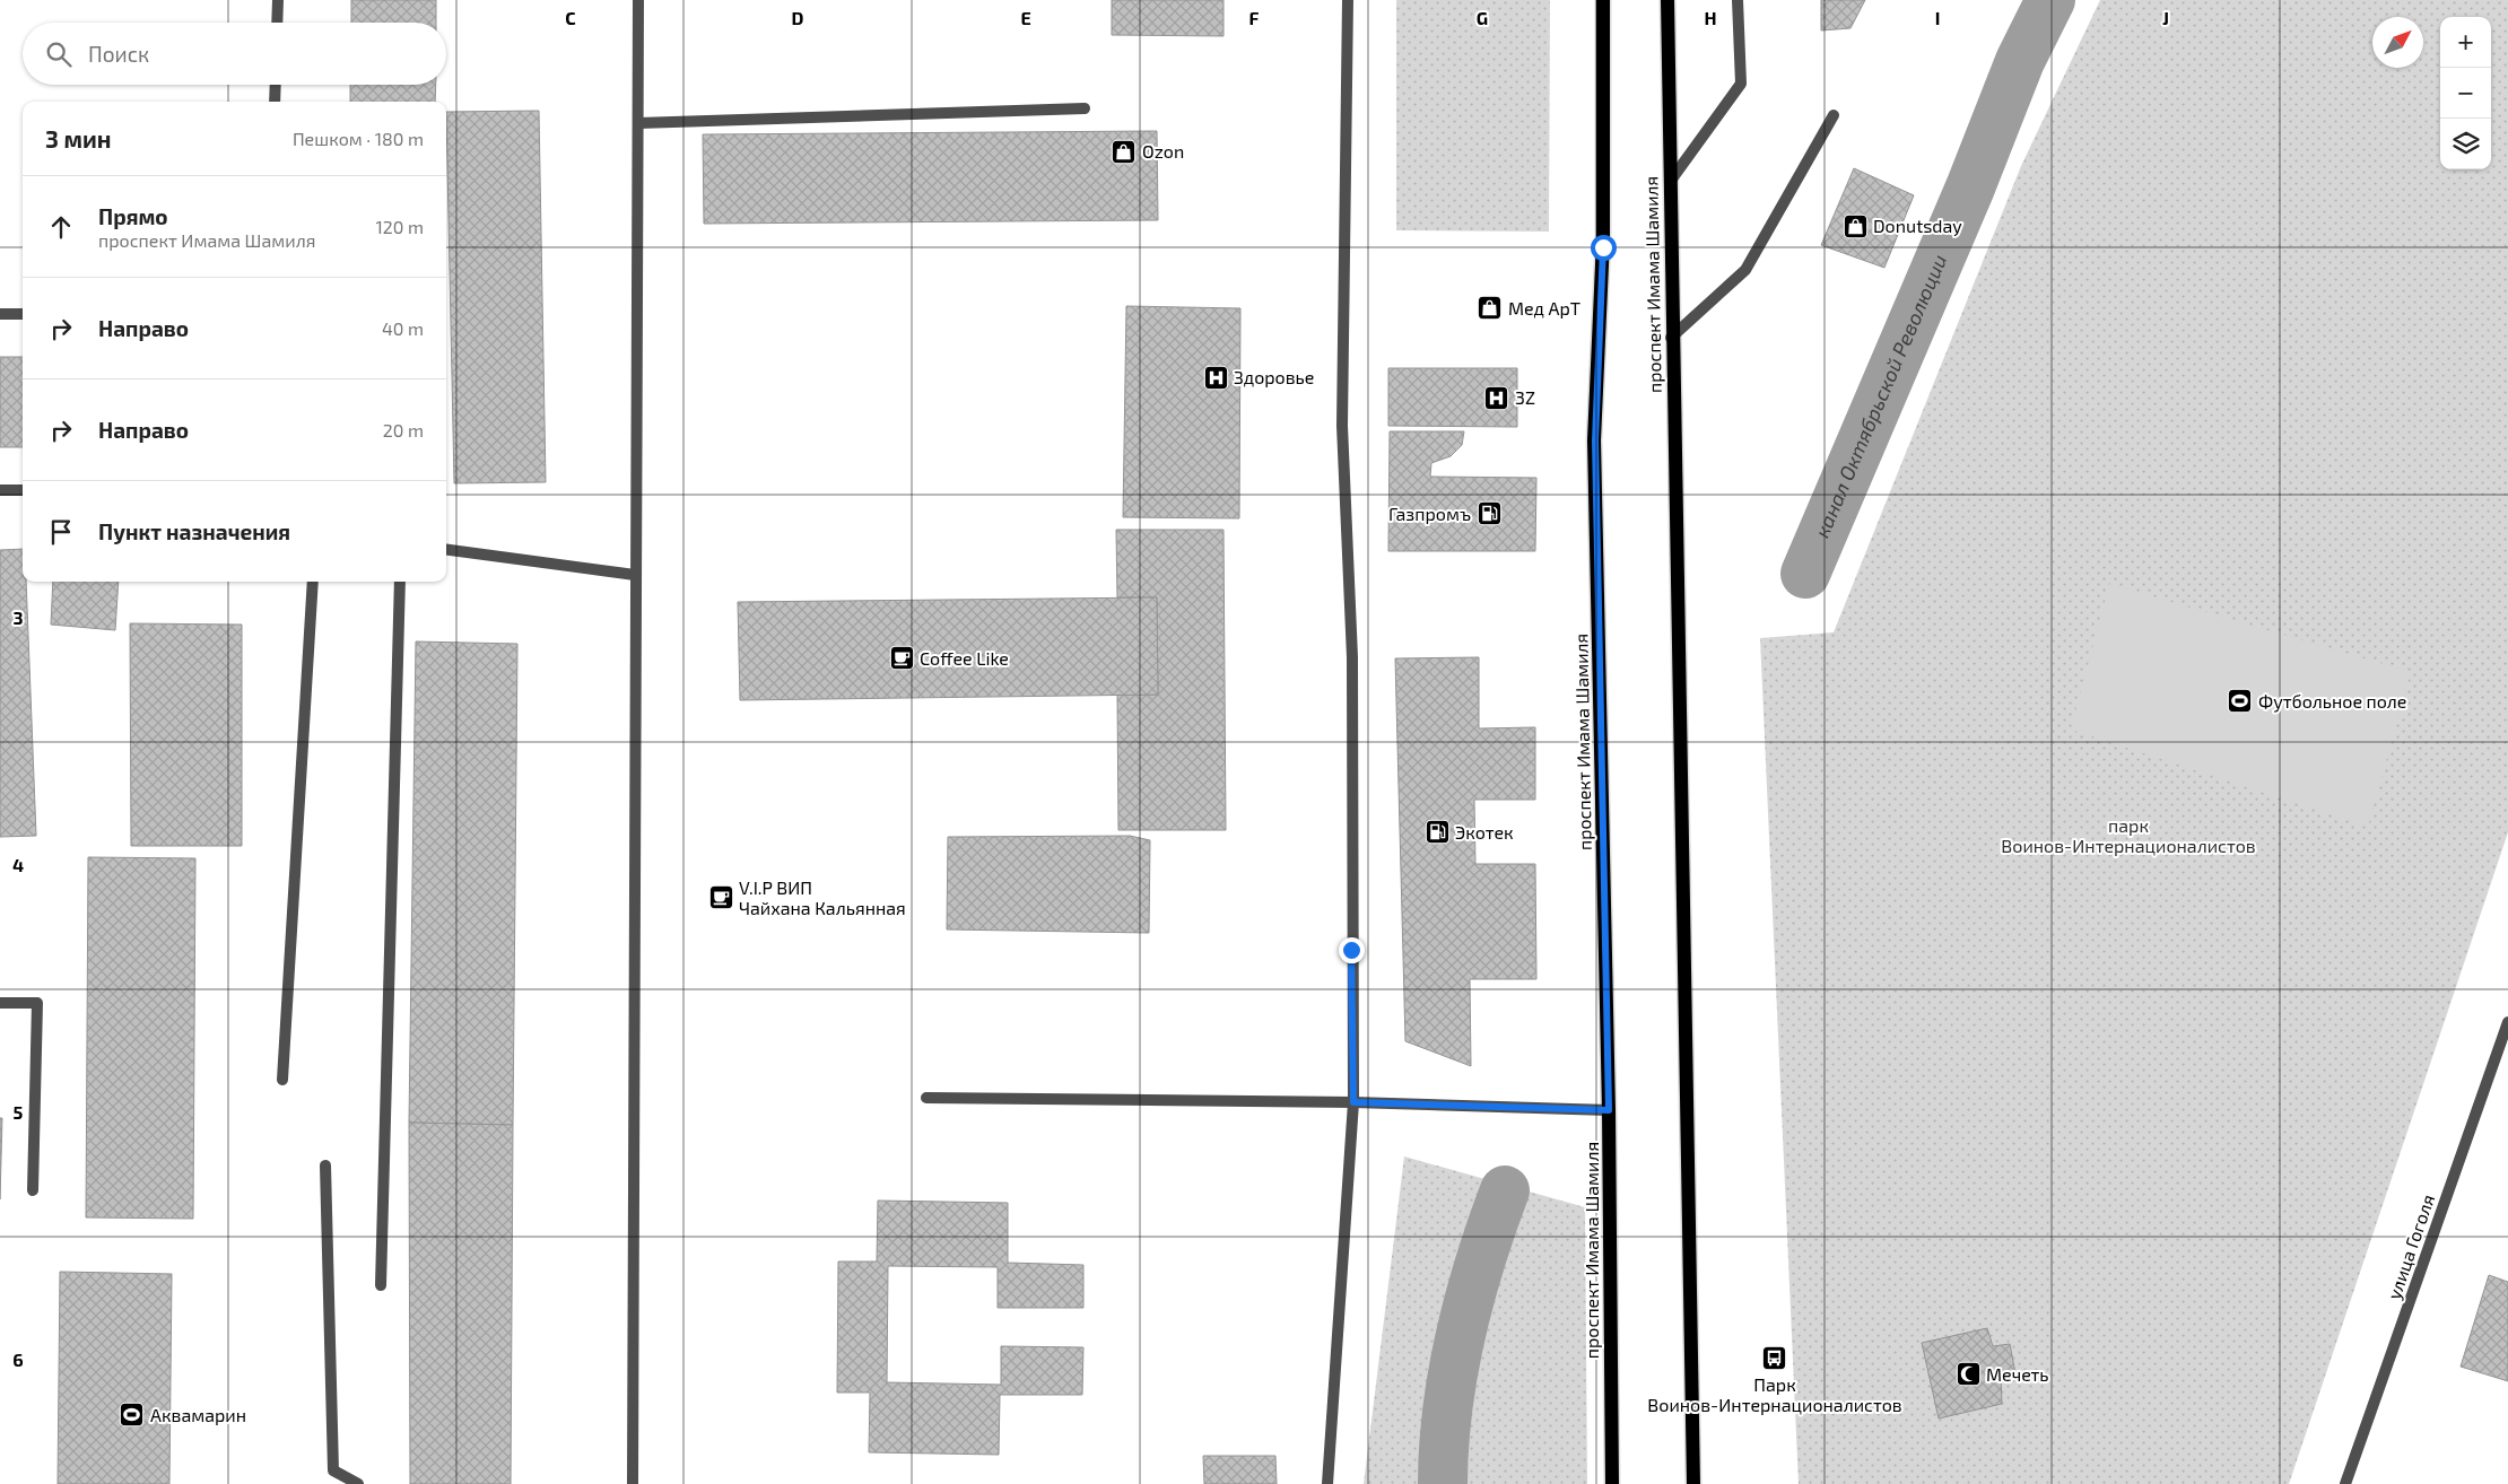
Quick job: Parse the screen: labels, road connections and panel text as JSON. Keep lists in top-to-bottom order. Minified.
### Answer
{"streets":{"main road":["проспект Имама Шамиля"],"street":["улица Гоголя"]},"water":["канал Октябрьской Революции"],"parks":["парк Воинов-Интернационалистов"],"places":{"shop":["Ozon","Donutsday","Мед АрТ"],"hospital":["Здоровье","3Z"],"fuel station":["Газпромъ","Экотек"],"cafe":["Coffee Like","V.I.P ВИП Чайхана Кальянная"],"sports":["Футбольное поле","Аквамарин"],"bus stop":["Парк Воинов-Интернационалистов"],"mosque":["Мечеть"]},"north":"top right","page":{"map_buttons":["+","−"],"search":"Поиск","heading":["3 мин","Пешком · 180 m"],"list":[["Прямо","проспект Имама Шамиля","120 m"],["Направо","40 m"],["Направо","20 m"],"Пункт назначения"]},"grid":{"columns":["C","D","E","F","G","H","I","J"],"rows":["3","4","5","6"]}}
